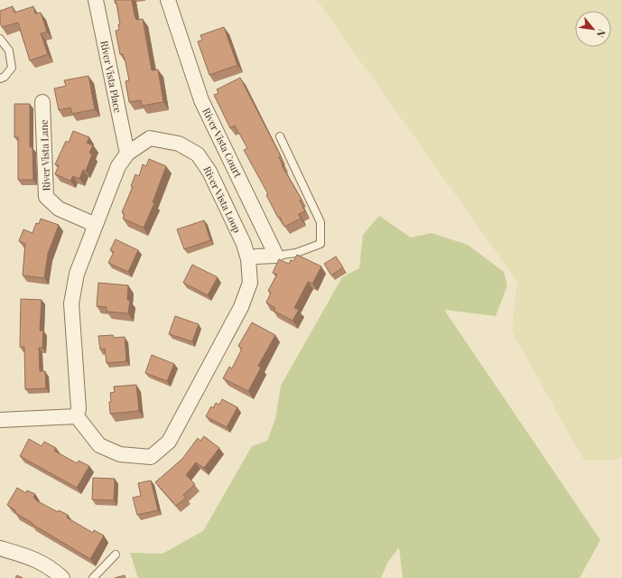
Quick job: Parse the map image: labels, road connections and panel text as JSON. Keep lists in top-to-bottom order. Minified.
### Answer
{"streets":{"street":["River Vista Place","River Vista Court","River Vista Lane","River Vista Loop"]},"crossings":[["River Vista Place","River Vista Loop"],["River Vista Lane","River Vista Loop"]],"north":"bottom right"}
